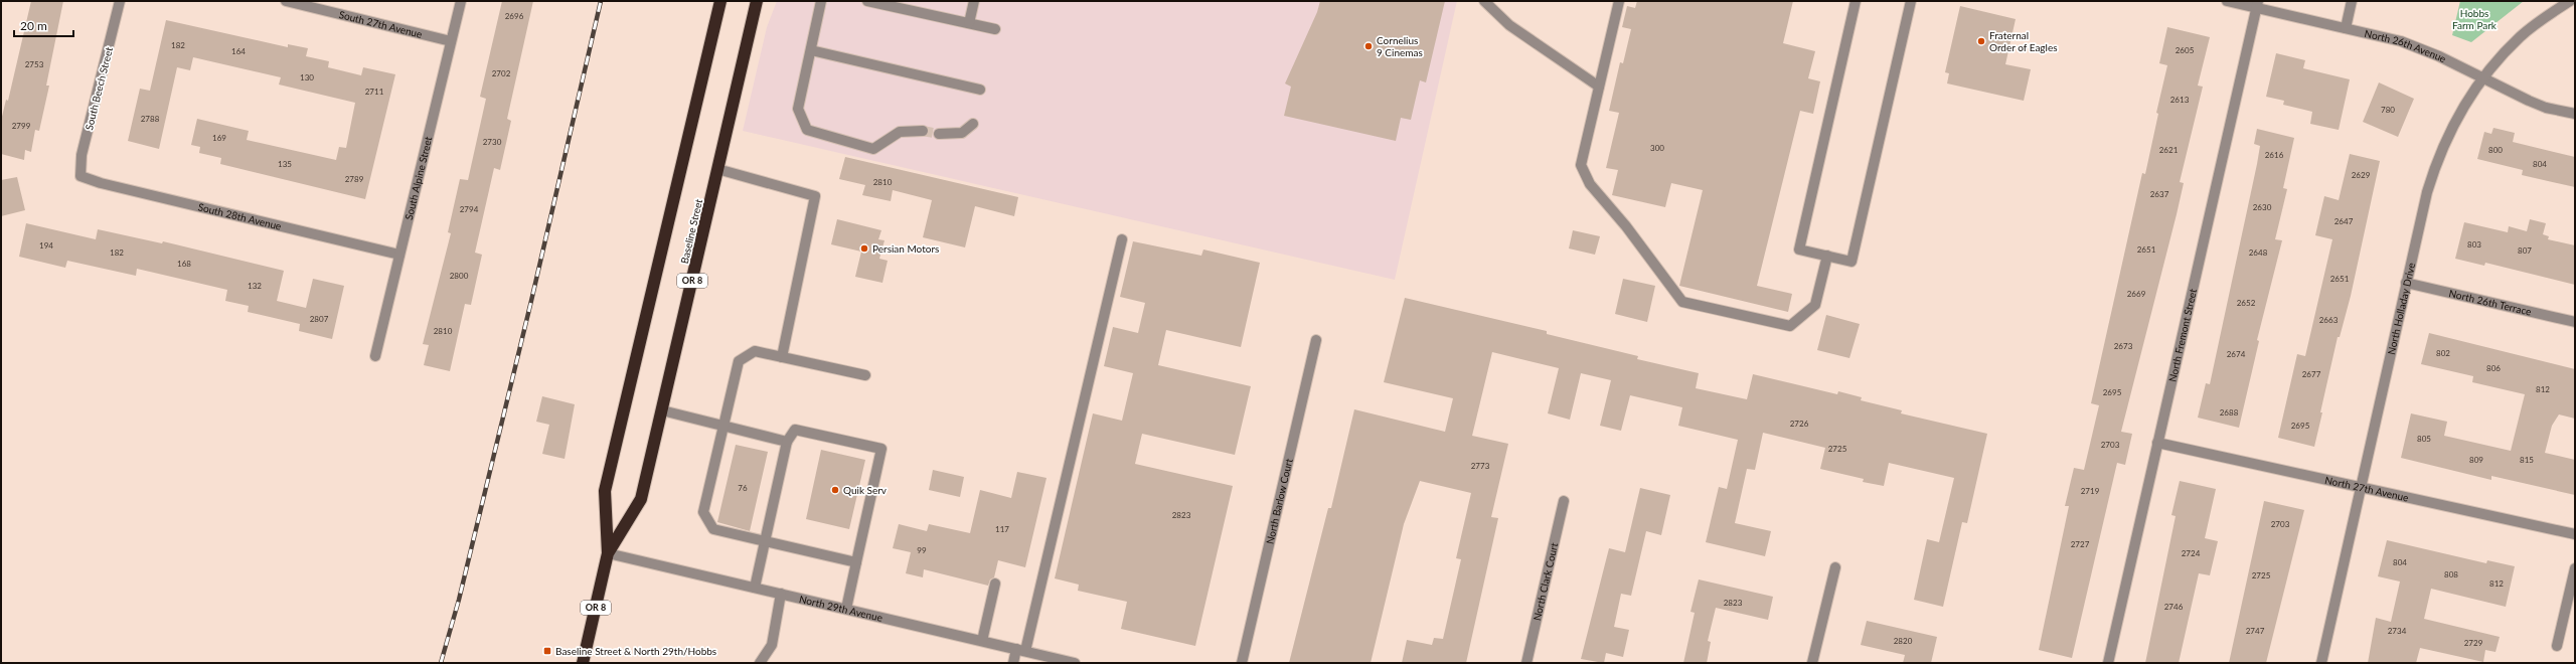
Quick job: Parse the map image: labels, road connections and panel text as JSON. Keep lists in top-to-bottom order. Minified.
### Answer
{"streets":{"highway":["Baseline Street","OR 8"],"street":["South 27th Avenue","North 26th Avenue","South Beech Street","South Alpine Street","South 28th Avenue","North 26th Terrace","North Holladay Drive","North Fremont Street","North 27th Avenue","North Barlow Court","North Clark Court","North 29th Avenue"]},"crossings":[["South 27th Avenue","South Alpine Street"],["North 26th Avenue","North Holladay Drive"],["North 26th Avenue","North Fremont Street"],["South Beech Street","South 28th Avenue"],["South Alpine Street","South 28th Avenue"],["Baseline Street","North 29th Avenue"],["North 26th Terrace","North Holladay Drive"],["North Holladay Drive","North 27th Avenue"],["North Fremont Street","North 27th Avenue"]],"parks":["Hobbs Farm Park"],"places":{"other":["Fraternal Order of Eagles","Cornelius 9 Cinemas","Persian Motors","Quik Serv"],"transit":["Baseline Street & North 29th/Hobbs"]},"house_numbers":["2696","182","2605","164","2753","2702","130","2711","2613","780","2788","2799","169","2730","300","2621","800","2616","135","804","2629","2789","2810","2637","2630","2794","2647","803","194","2651","807","182","2648","168","2800","2651","132","2669","2652","2807","2663","2810","2673","802","2674","806","2677","812","2695","2688","2726","2695","805","2703","2725","809","815","2773","76","2719","2823","2703","117","2727","99","2724","804","808","2725","812","2823","2746","2747","2734","2820","2729"],"scale_bar":"20 m"}
